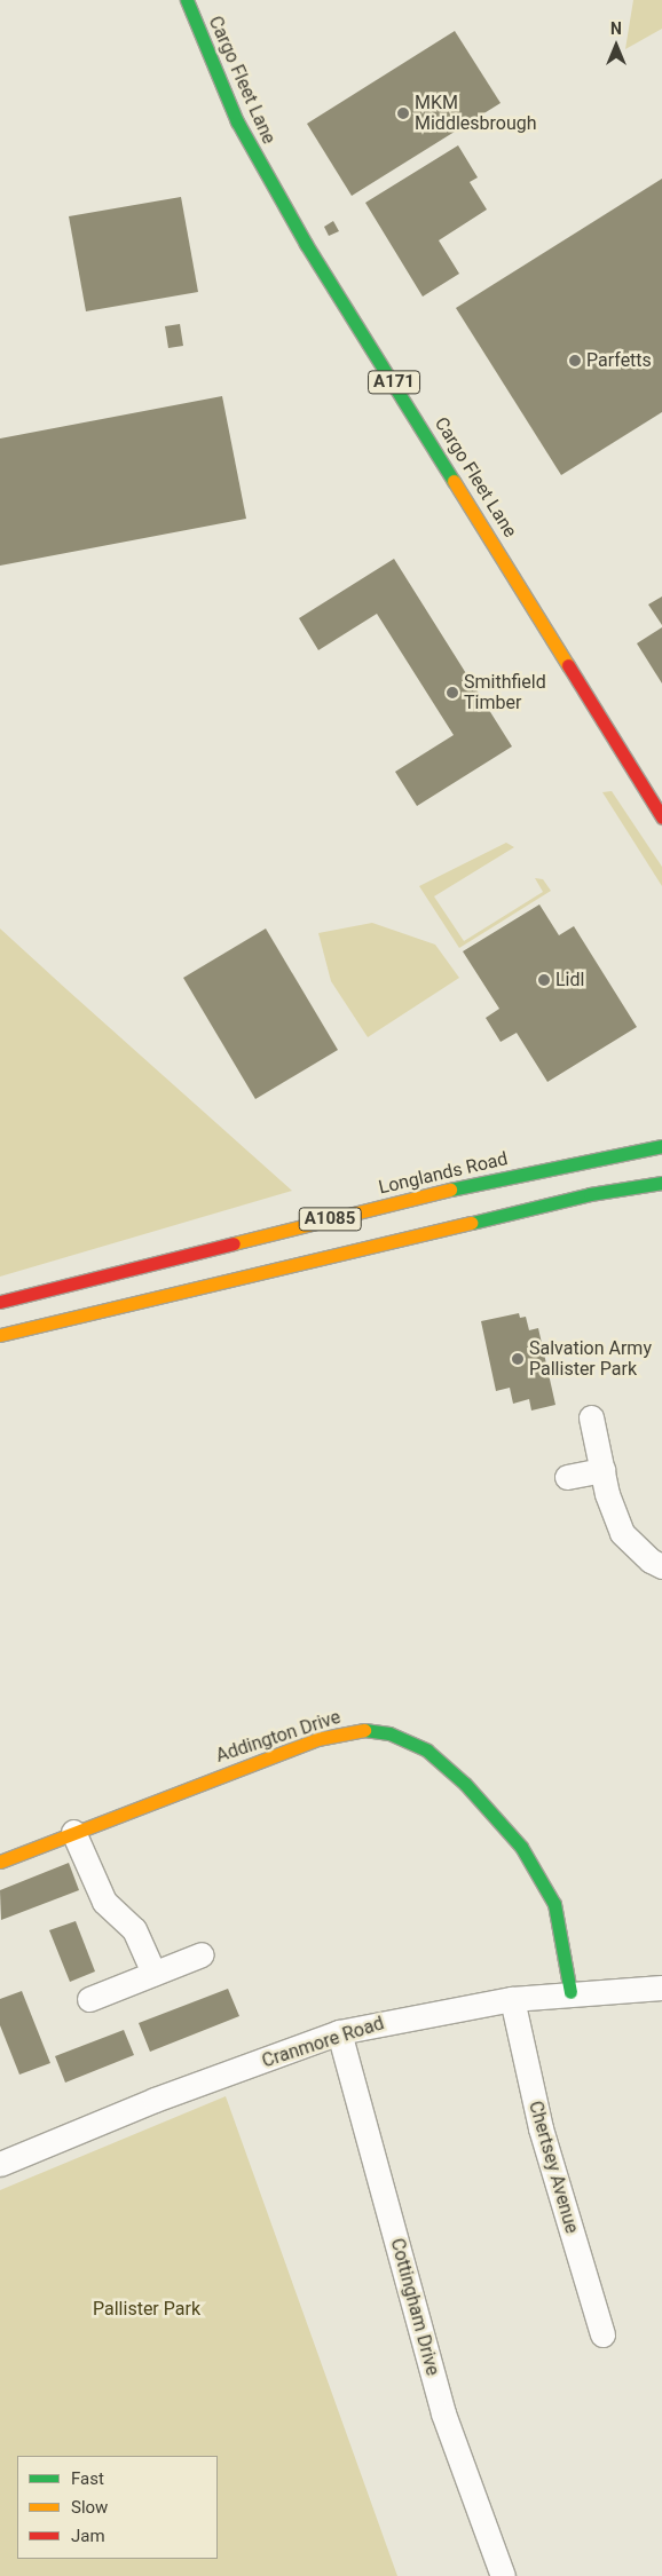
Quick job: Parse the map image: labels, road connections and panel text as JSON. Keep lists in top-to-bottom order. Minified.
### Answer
{"streets":{"main road":["Cargo Fleet Lane","A171","Longlands Road","A1085","Addington Drive"],"street":["Cranmore Road","Chertsey Avenue","Cottingham Drive"]},"crossings":[["Addington Drive","Cranmore Road"],["Cranmore Road","Chertsey Avenue"],["Cranmore Road","Cottingham Drive"]],"parks":["Pallister Park"],"places":["MKM Middlesbrough","Parfetts","Smithfield Timber","Lidl","Salvation Army Pallister Park"],"legend":["Fast","Slow","Jam"],"north":"top"}
